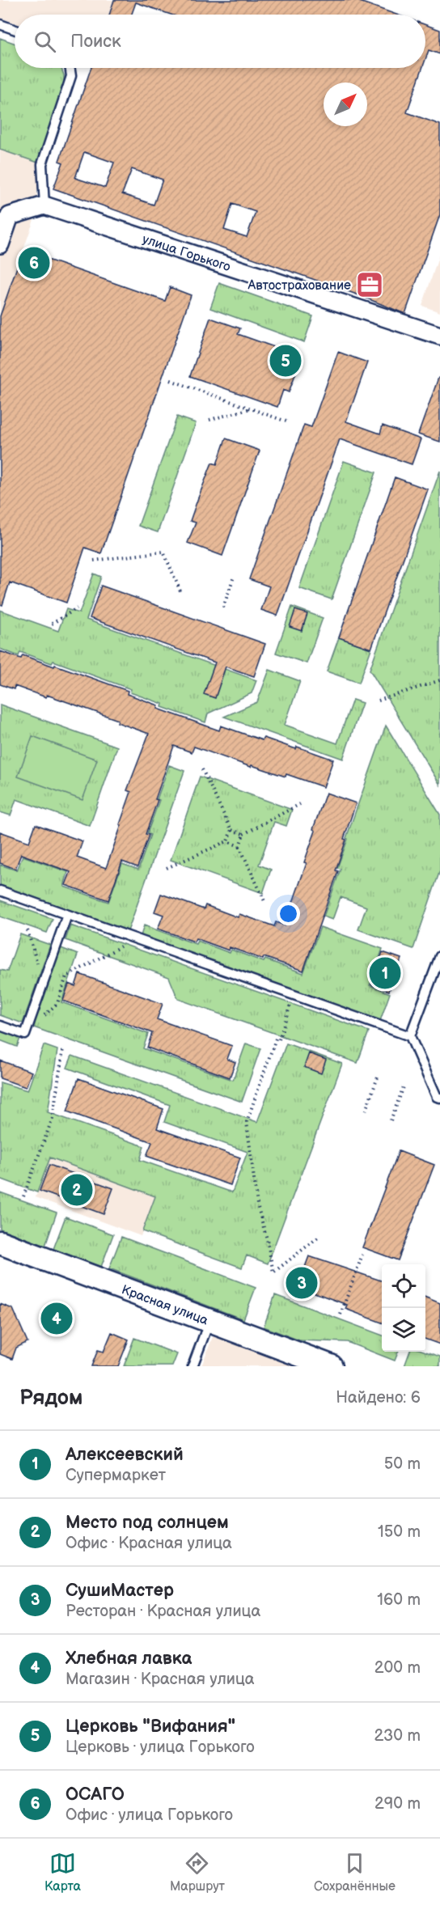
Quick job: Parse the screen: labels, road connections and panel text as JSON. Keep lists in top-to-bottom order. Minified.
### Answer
{"streets":{"street":["улица Горького","Красная улица"]},"places":{"office":["Автострахование"]},"north":"top right","page":{"search":"Поиск","pins":["6","5","1","2","3","4"],"heading":["Рядом","Найдено: 6"],"list":[{"mark":"1","name":"Алексеевский","note":"Супермаркет","value":"50 m"},{"mark":"2","name":"Место под солнцем","note":"Офис · Красная улица","value":"150 m"},{"mark":"3","name":"СушиМастер","note":"Ресторан · Красная улица","value":"160 m"},{"mark":"4","name":"Хлебная лавка","note":"Магазин · Красная улица","value":"200 m"},{"mark":"5","name":"Церковь \"Вифания\"","note":"Церковь · улица Горького","value":"230 m"},{"mark":"6","name":"ОСАГО","note":"Офис · улица Горького","value":"290 m"}],"nav":["Карта","Маршрут","Сохранённые"]}}
